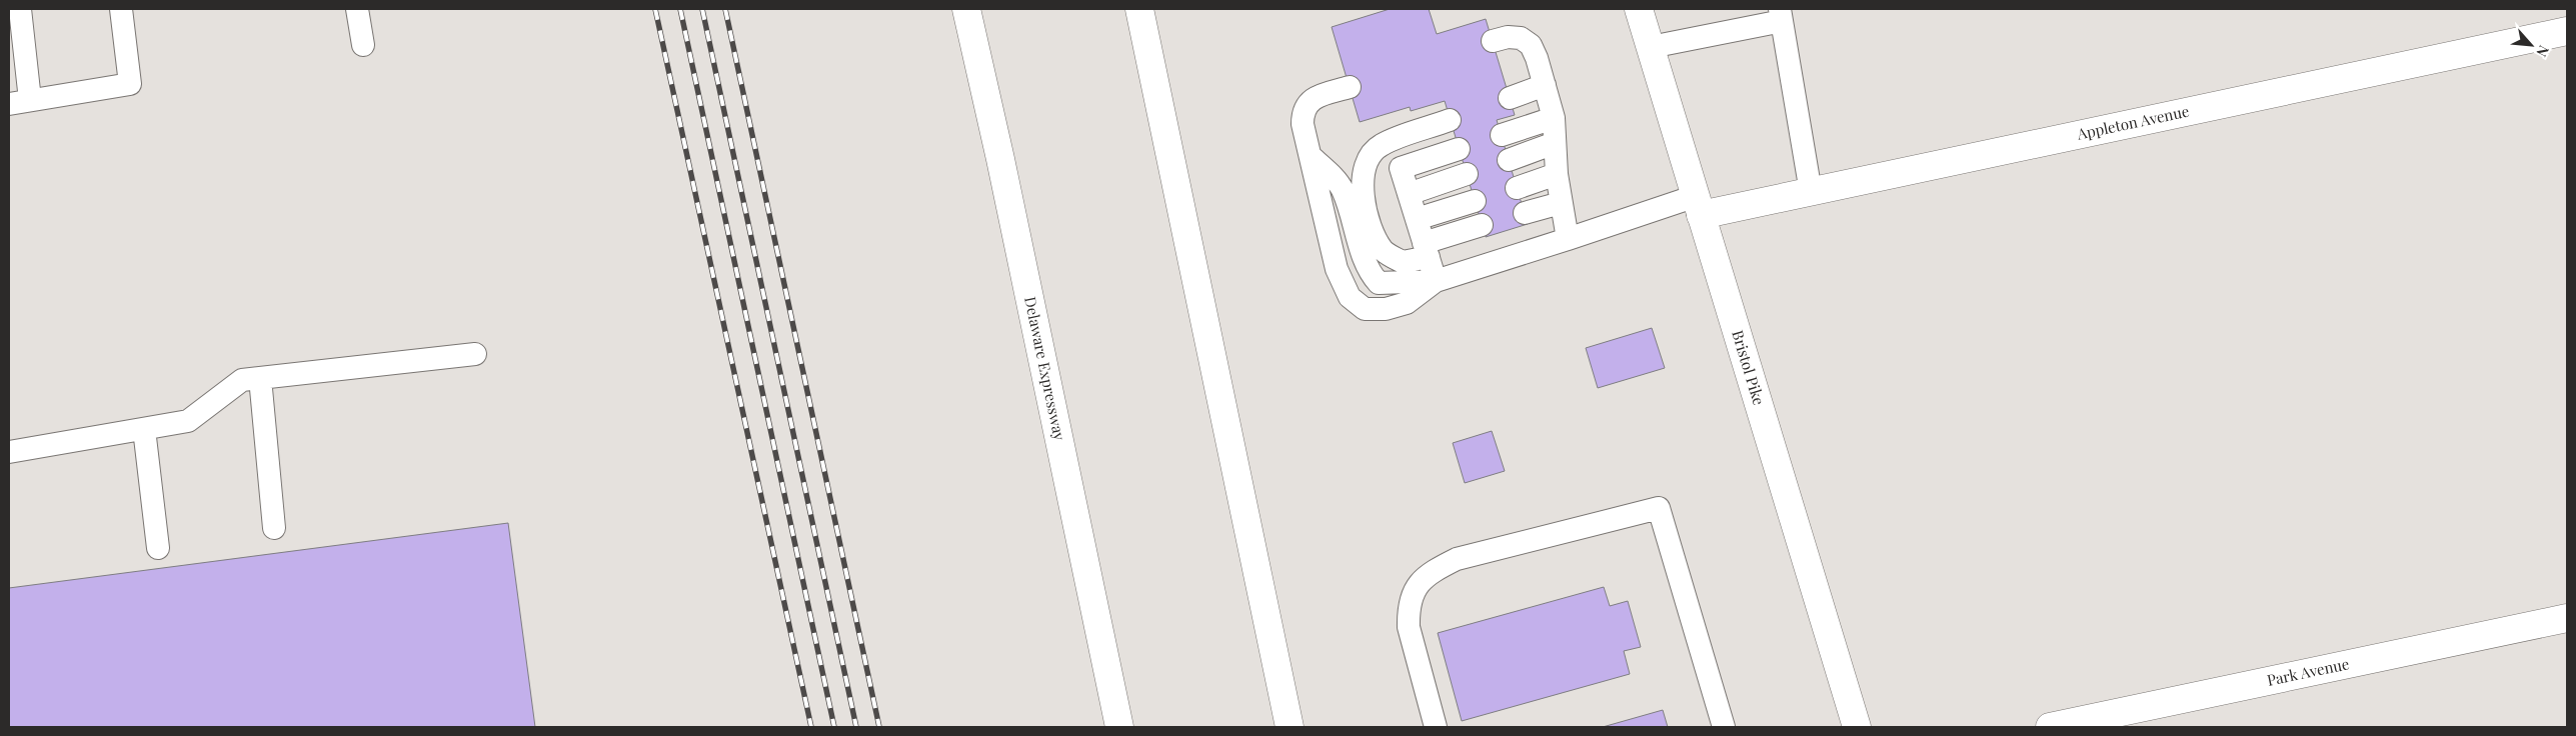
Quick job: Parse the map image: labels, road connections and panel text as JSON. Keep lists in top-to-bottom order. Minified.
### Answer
{"streets":{"main road":["Appleton Avenue","Delaware Expressway","Bristol Pike","Park Avenue"]},"crossings":[["Appleton Avenue","Bristol Pike"]],"north":"bottom right"}
